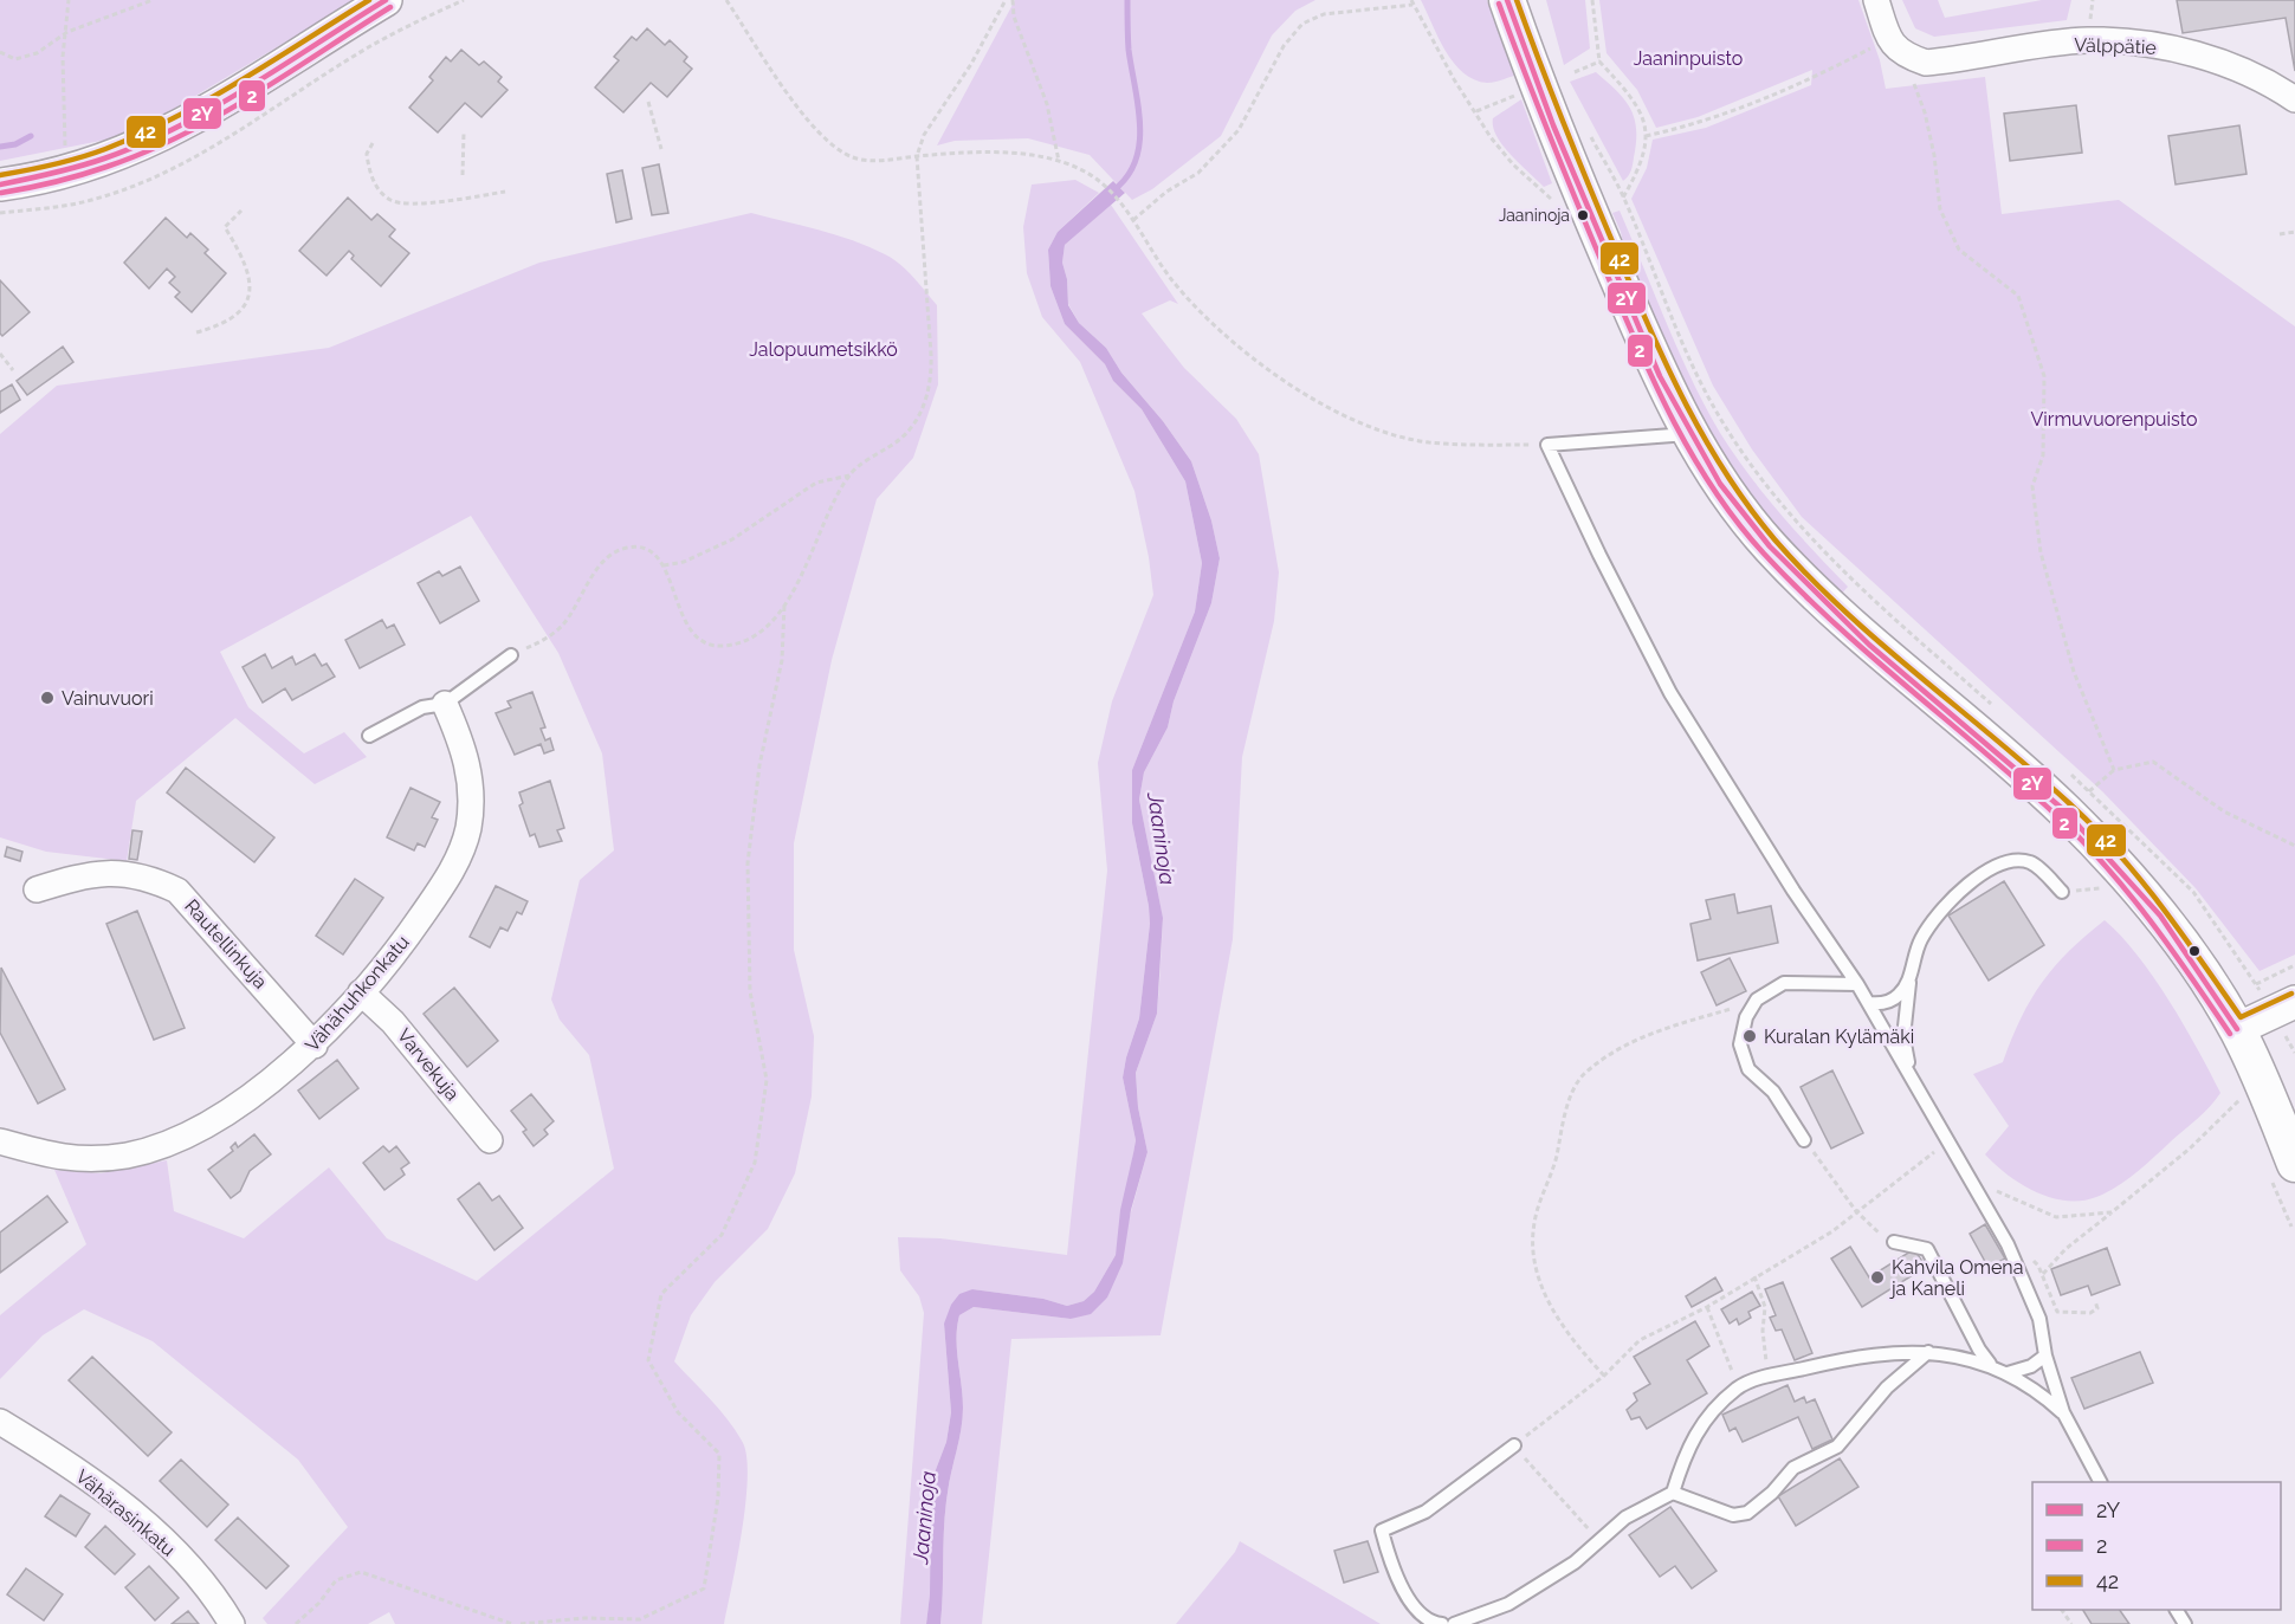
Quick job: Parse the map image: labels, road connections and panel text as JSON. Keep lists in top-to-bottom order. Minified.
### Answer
{"streets":{"street":["Välppätie","Rautellinkuja","Vähähuhkonkatu","Varvekuja","Vähärasinkatu"]},"crossings":[["Rautellinkuja","Vähähuhkonkatu"],["Vähähuhkonkatu","Varvekuja"]],"water":["Jaaninoja"],"parks":["Jaaninpuisto","Jalopuumetsikkö","Virmuvuorenpuisto"],"places":["Jaaninoja","Vainuvuori","Kuralan Kylämäki","Kahvila Omena ja Kaneli"],"lines":["transit line 2Y","transit line 42","transit line 2"],"legend":["2Y","2","42"]}
